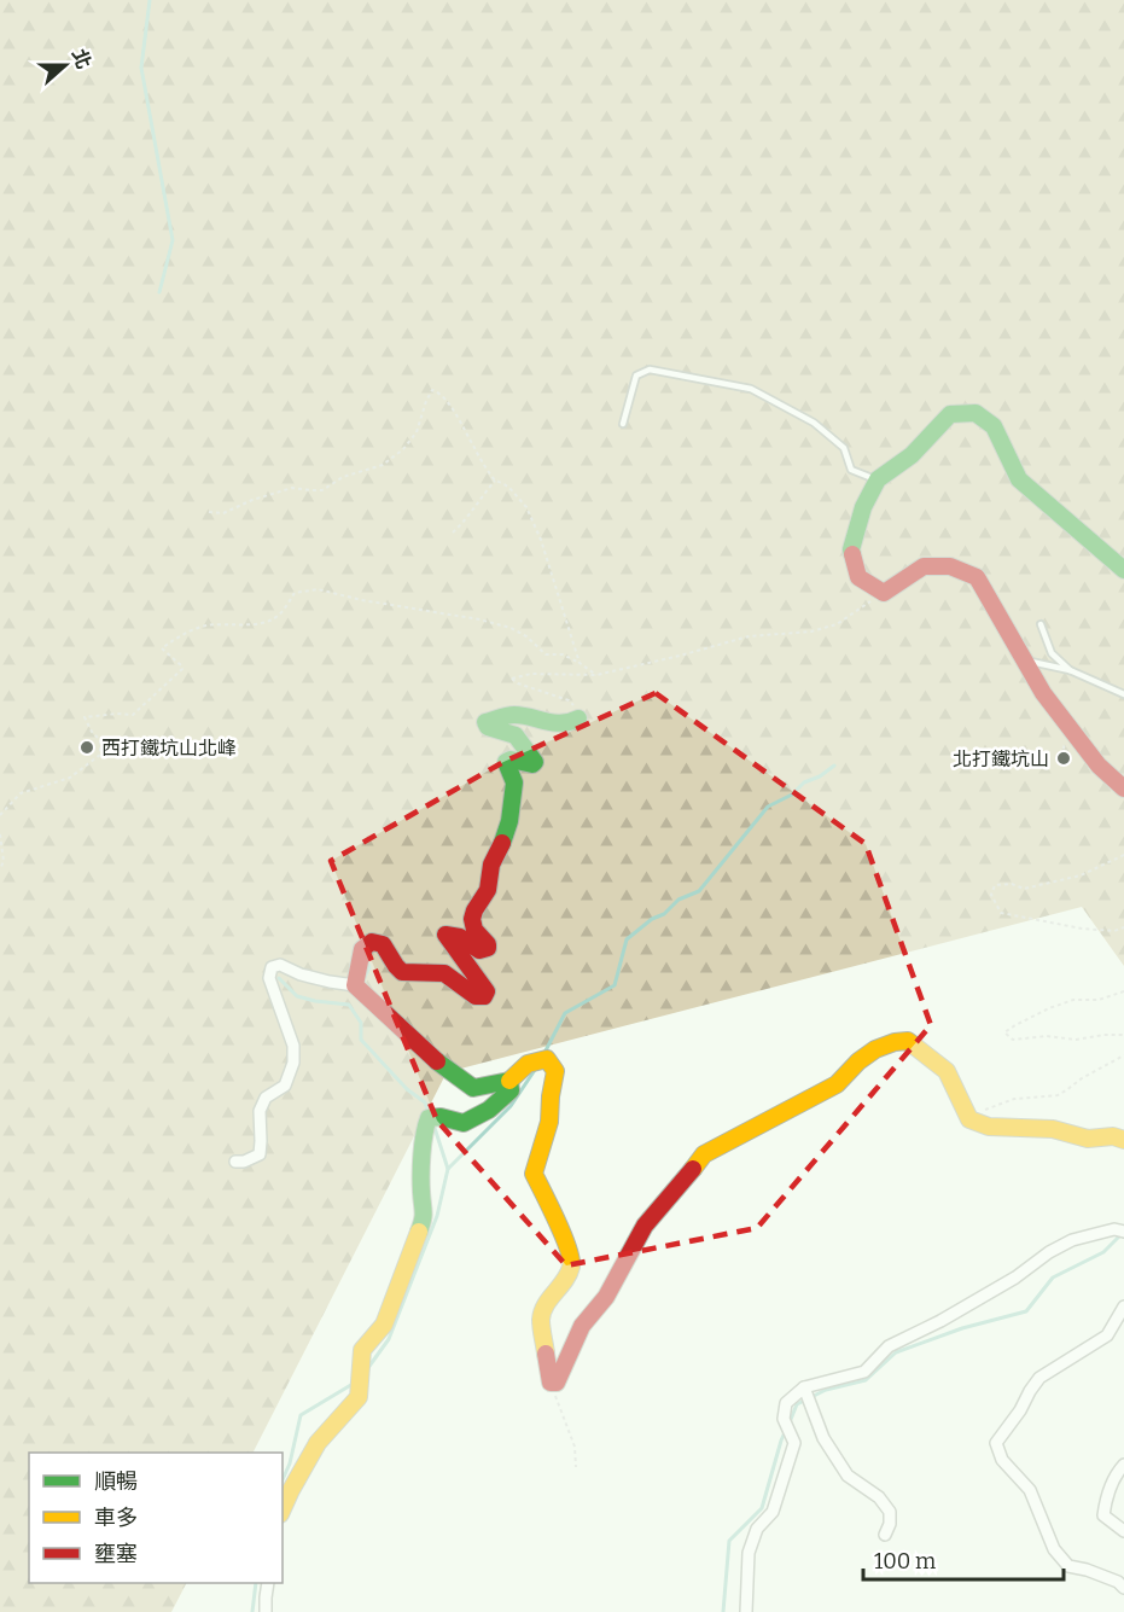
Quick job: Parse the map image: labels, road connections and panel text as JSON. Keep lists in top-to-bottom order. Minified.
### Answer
{"places":["西打鐵坑山北峰","北打鐵坑山"],"legend":["順暢","車多","壅塞"],"scale_bar":"100 m","north":"right"}
